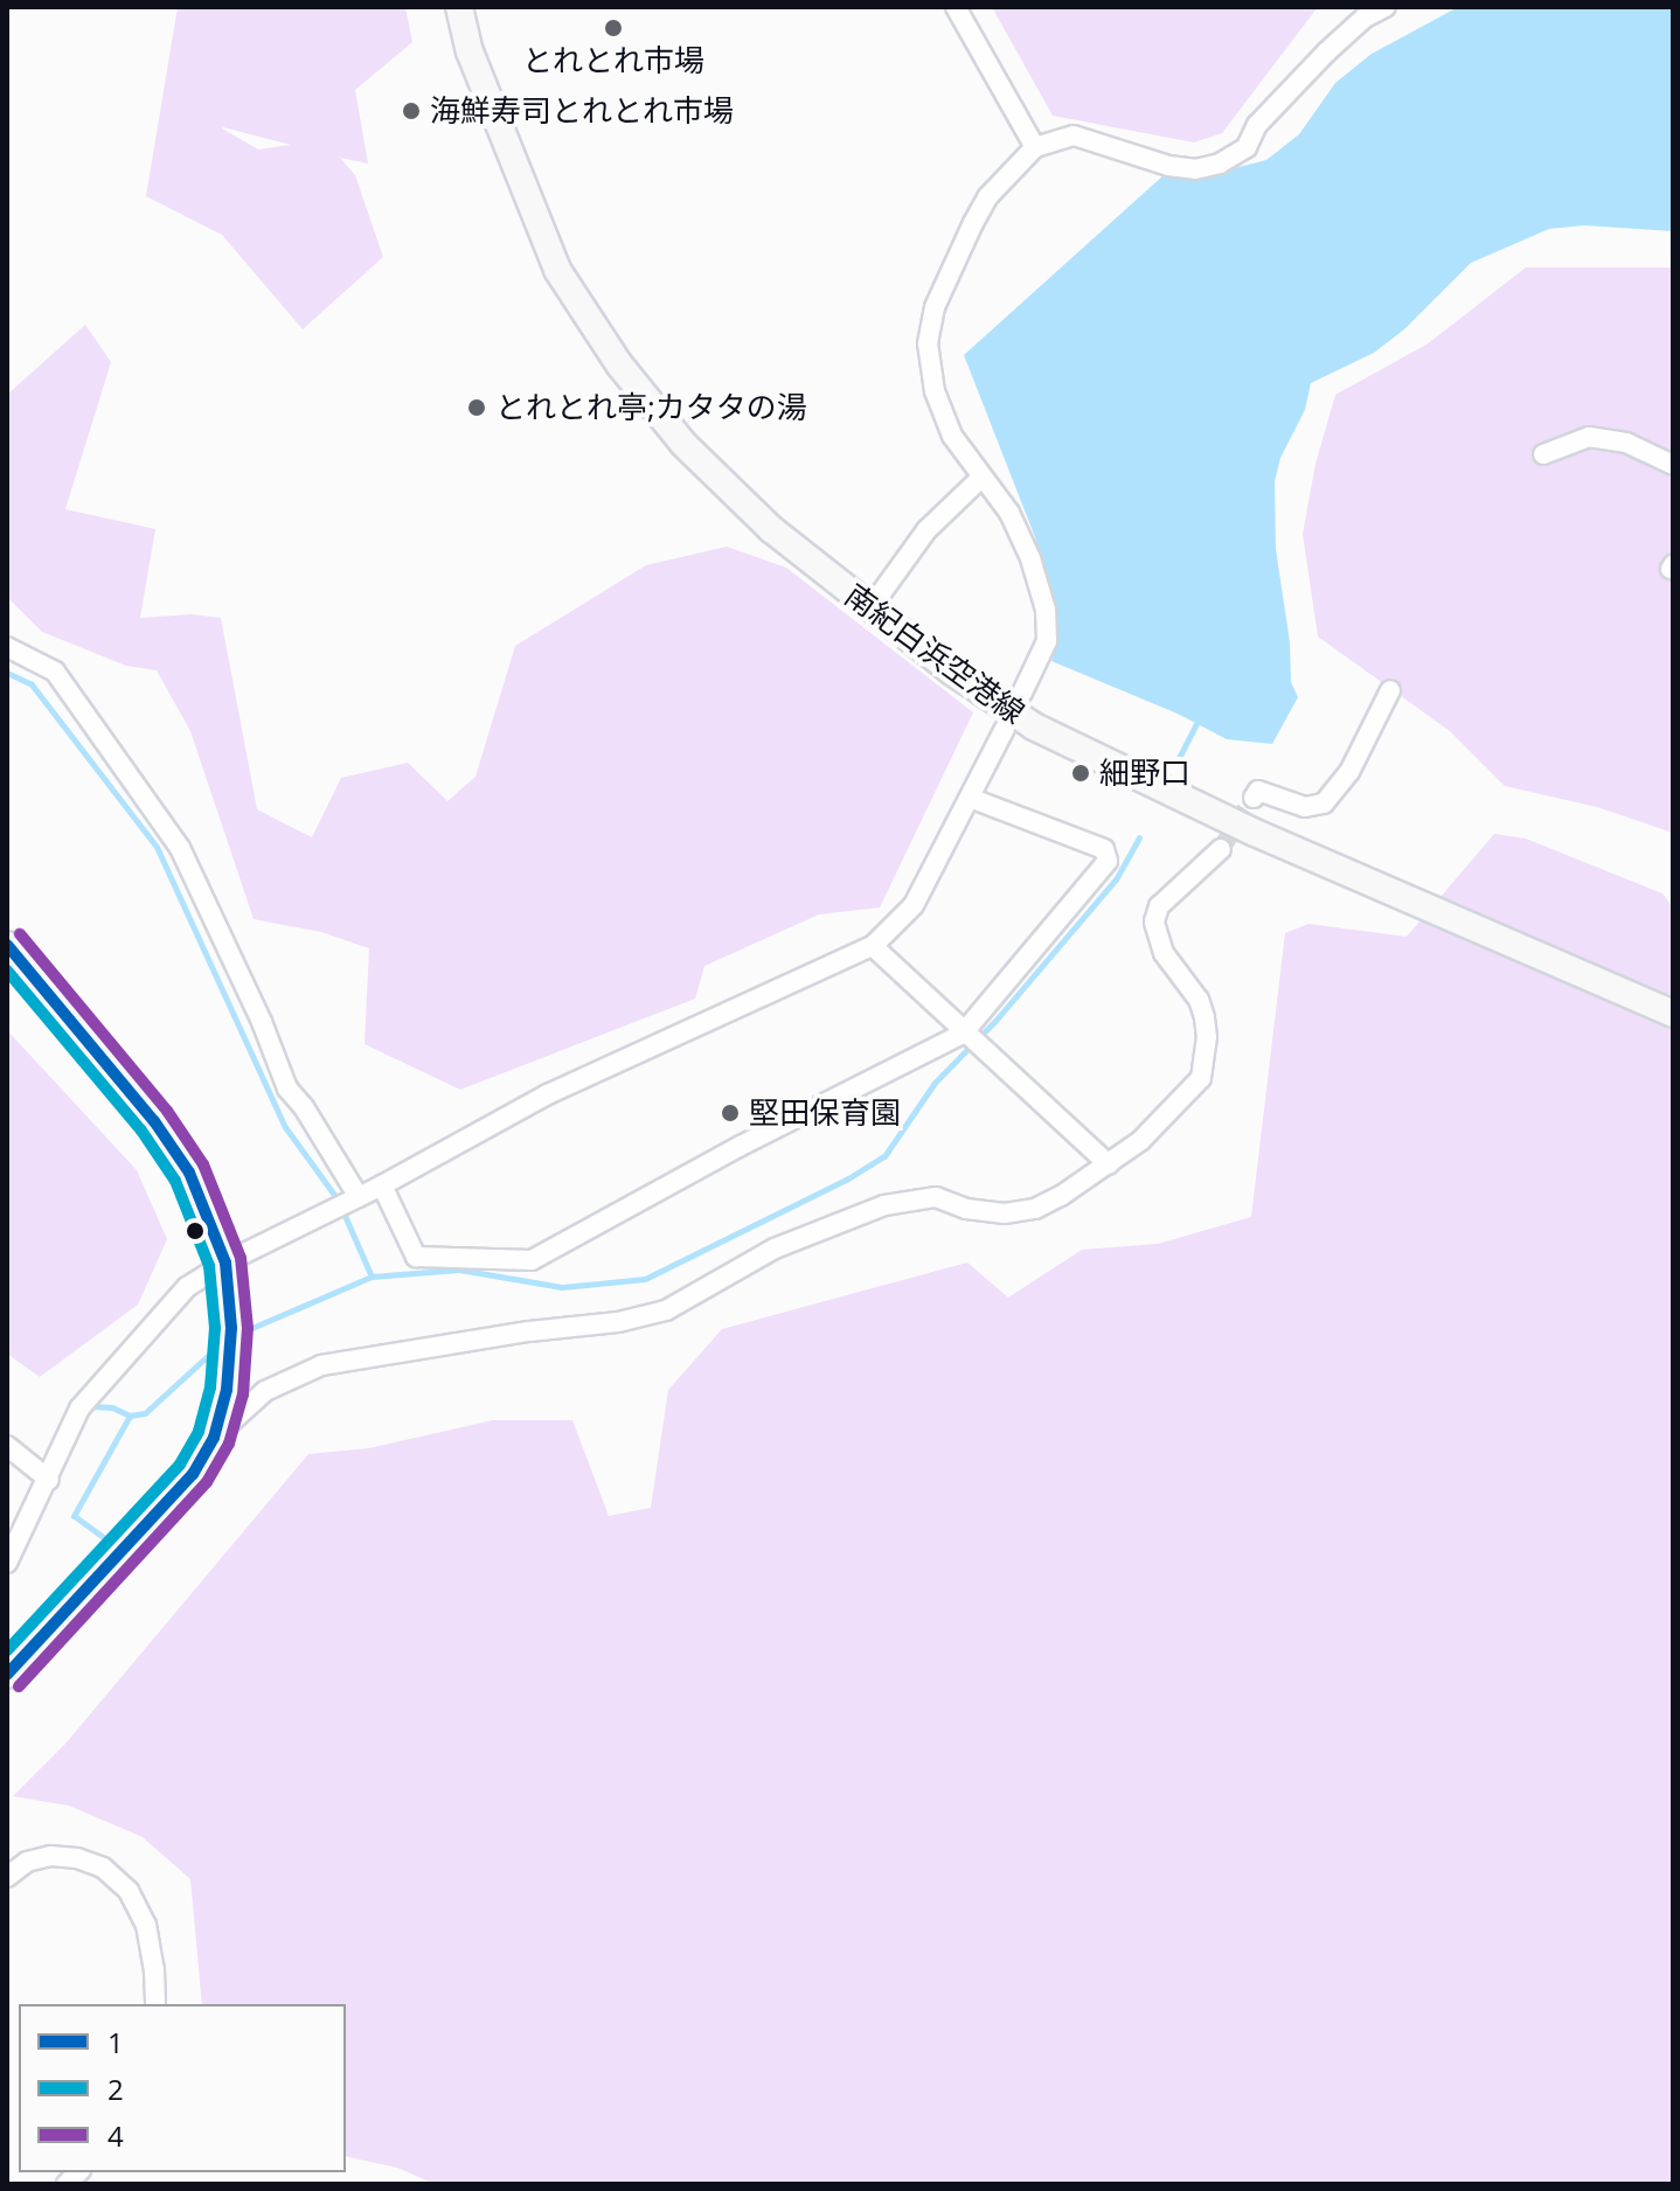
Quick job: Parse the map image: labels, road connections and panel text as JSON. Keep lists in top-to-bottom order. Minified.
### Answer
{"streets":{"main road":["南紀白浜空港線"]},"places":["とれとれ市場","海鮮寿司とれとれ市場","とれとれ亭;カタタの湯","細野口","堅田保育園"],"lines":["transit line 4","transit line 1","transit line 2"],"legend":["1","2","4"]}
